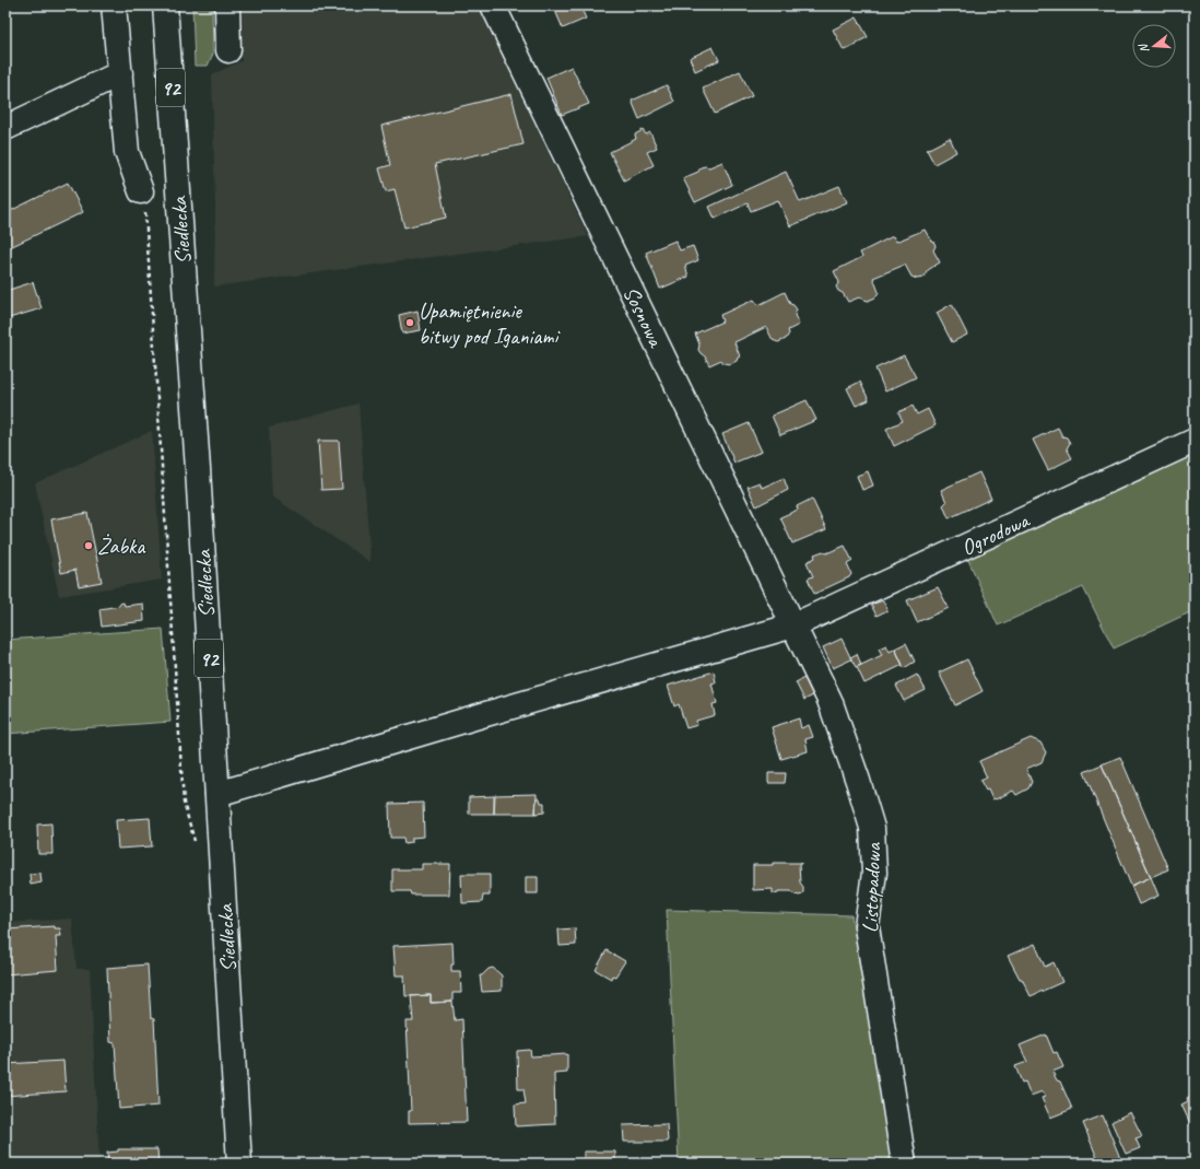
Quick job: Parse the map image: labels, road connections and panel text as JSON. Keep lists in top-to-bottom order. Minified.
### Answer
{"streets":{"street":["92","Siedlecka","Sosnowa","Ogrodowa","Listopadowa"]},"crossings":[["Siedlecka","Ogrodowa"],["Sosnowa","Ogrodowa"],["Sosnowa","Listopadowa"],["Ogrodowa","Listopadowa"]],"places":["Upamiętnienie bitwy pod Iganiami","Żabka"],"north":"left"}
